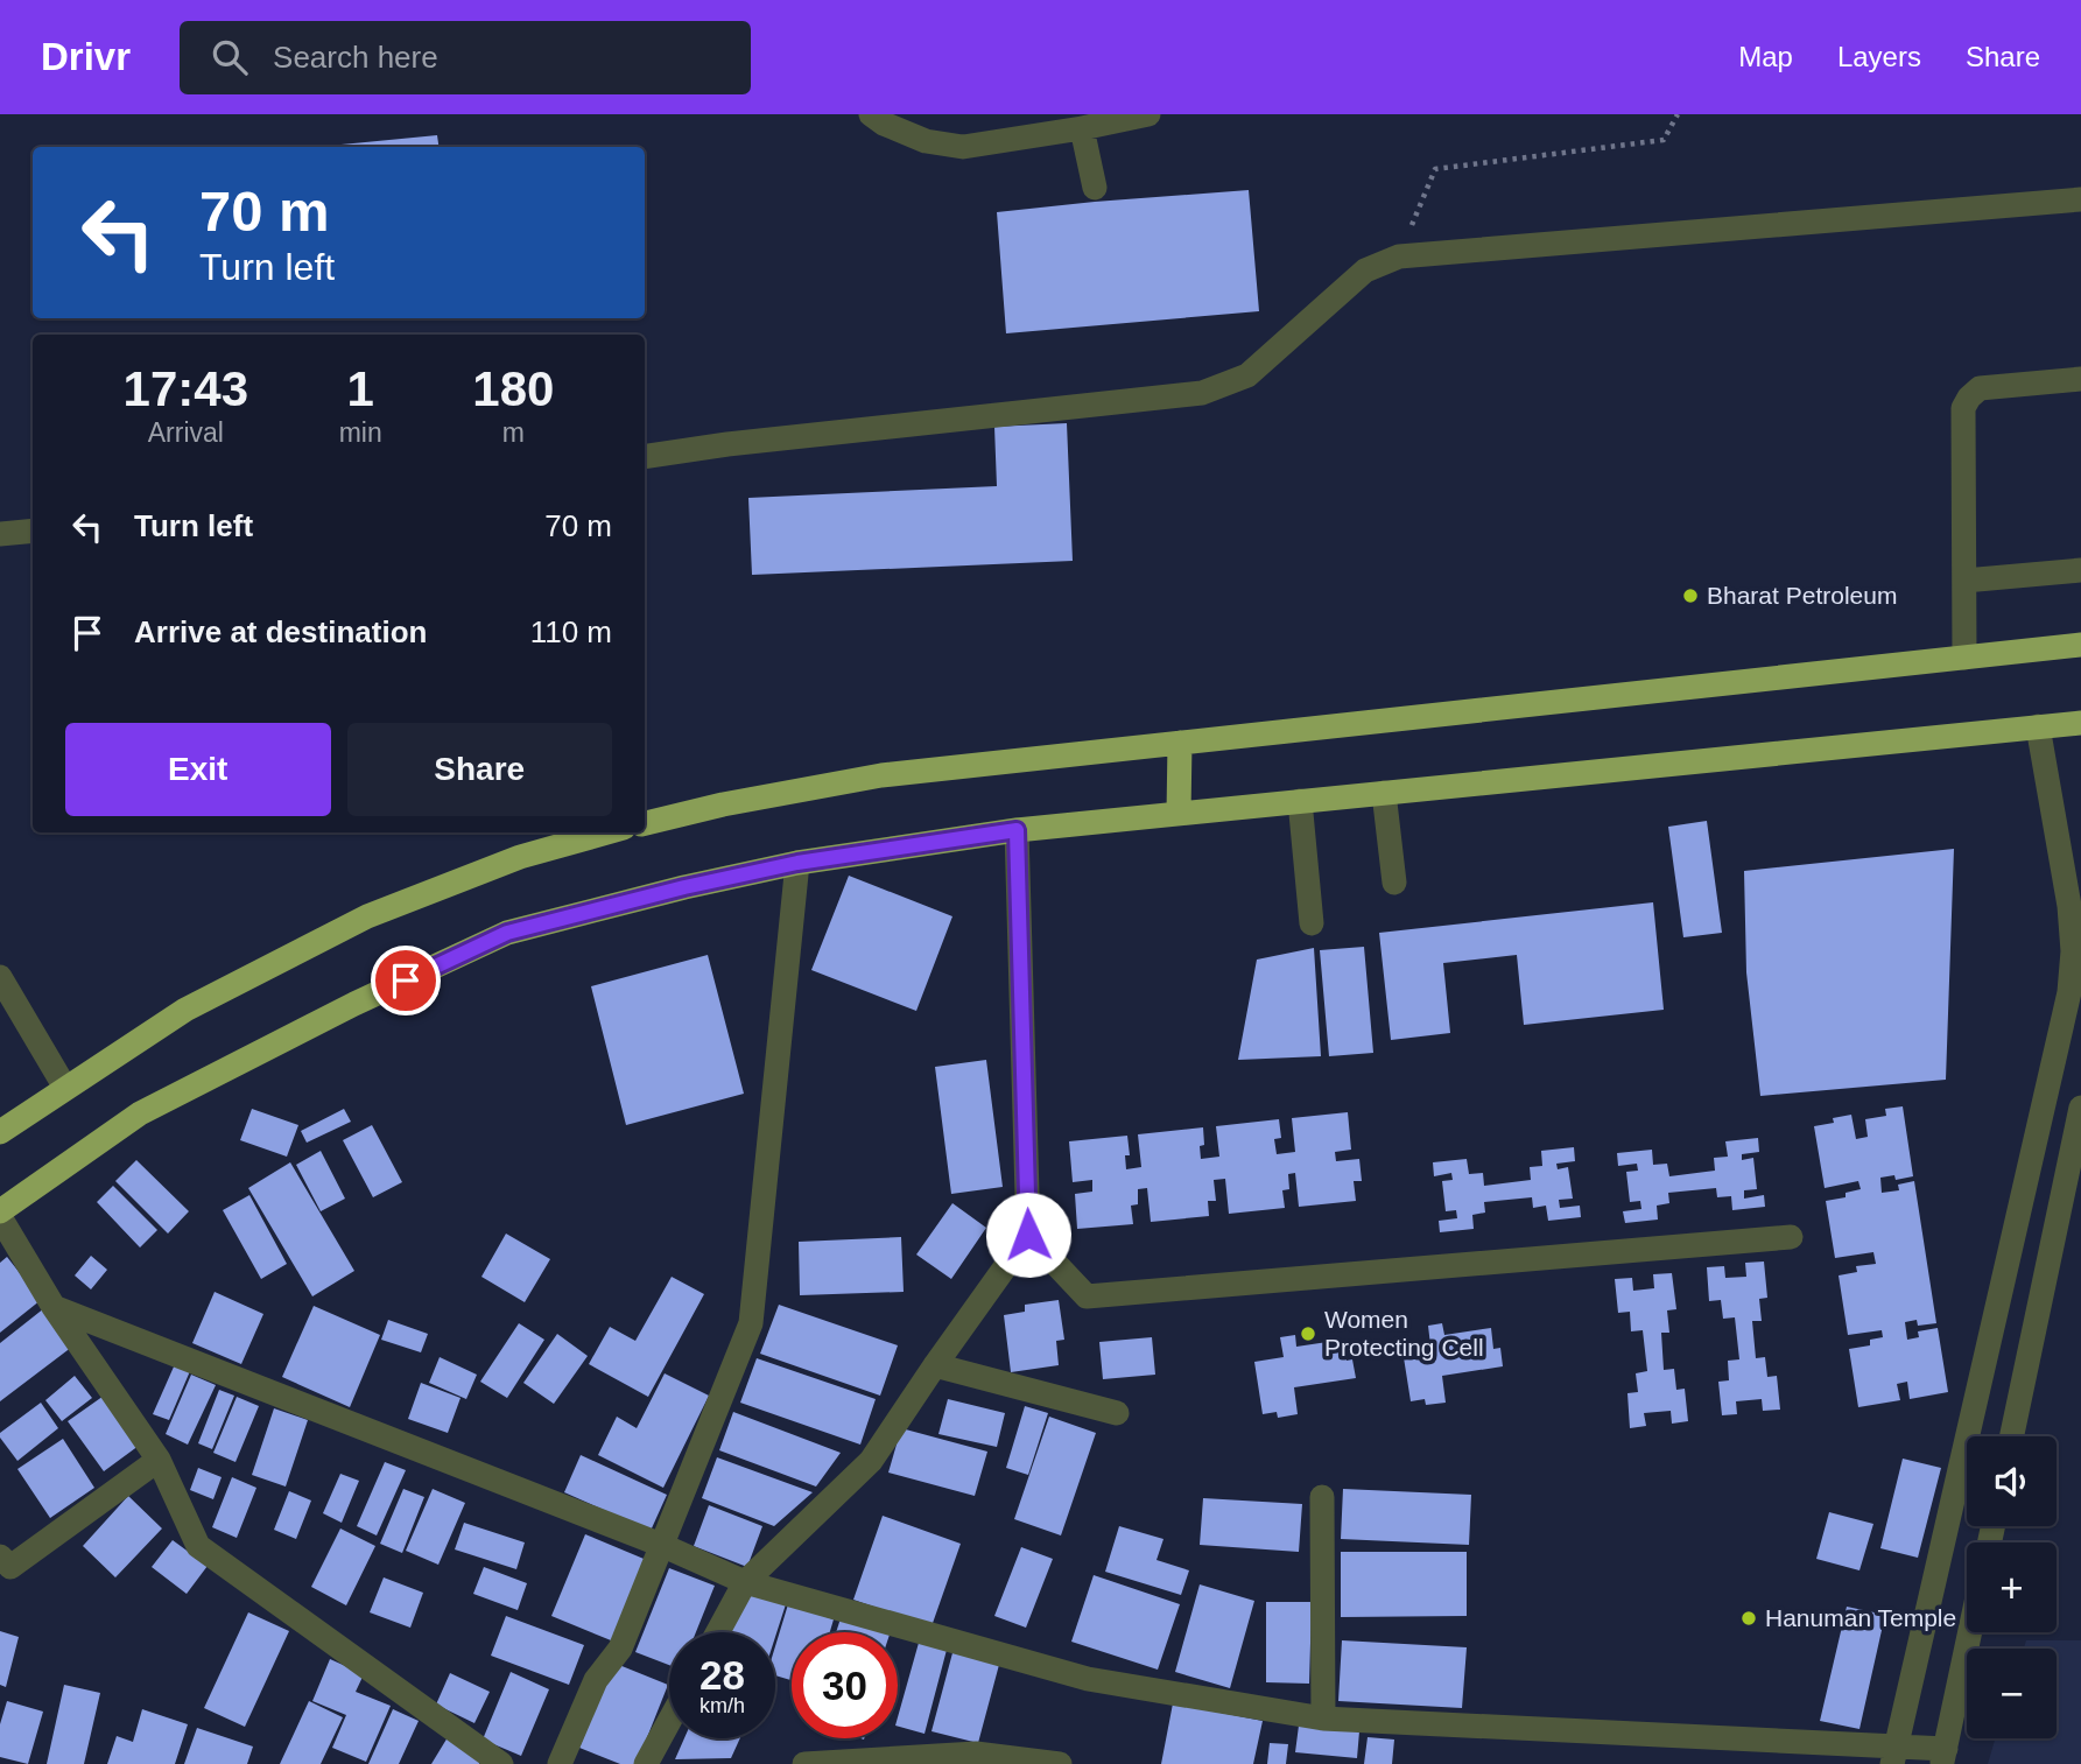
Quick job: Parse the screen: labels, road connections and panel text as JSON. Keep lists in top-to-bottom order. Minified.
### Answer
{"places":["Bharat Petroleum","Women Protecting Cell","Hanuman Temple"],"page":{"header":"Drivr","search":"Search here","nav":["Map","Layers","Share"],"turn":["70 m","Turn left"],"eta":["17:43","Arrival","1","min","180","m"],"list":[{"name":"Turn left","value":"70 m"},{"name":"Arrive at destination","value":"110 m"}],"buttons":["Exit","Share"],"map_buttons":["+","−"],"speed":"28 km/h","limit":"30"}}
